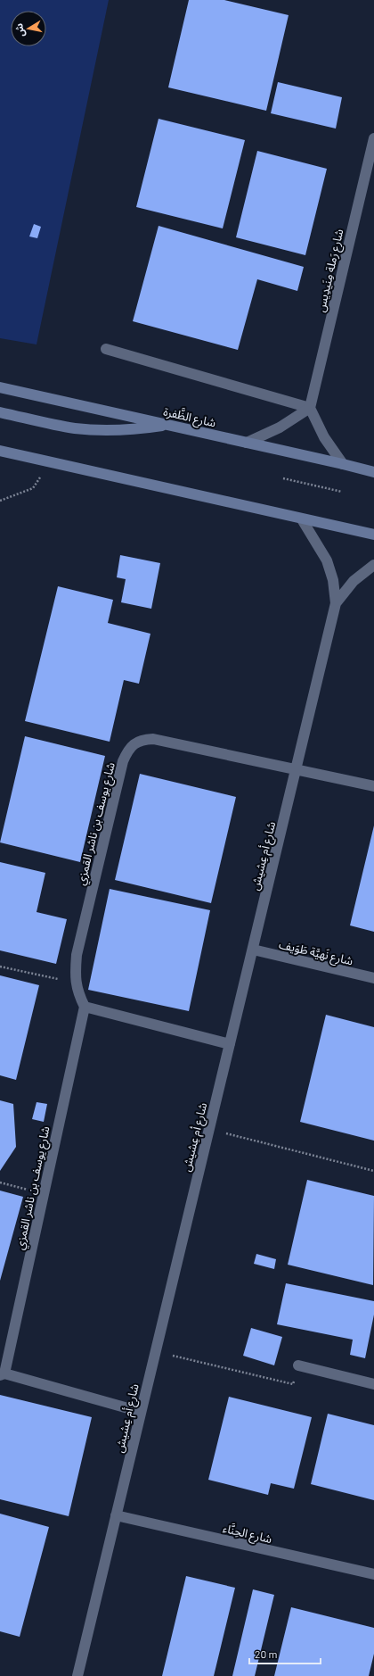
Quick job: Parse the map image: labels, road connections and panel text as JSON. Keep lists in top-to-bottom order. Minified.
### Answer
{"streets":{"main road":["شارع الظَّفرة"],"street":["شارع رَملة مِنَيدِيس","شارع يوسف بن ناشر القمزي","شارع أم عِشيش","شارع نَهيَّة طَوَيف","شارع الحِنَّاء"]},"crossings":[["شارع يوسف بن ناشر القمزي","شارع أم عِشيش"],["شارع أم عِشيش","شارع نَهيَّة طَوَيف"],["شارع أم عِشيش","شارع الحِنَّاء"]],"scale_bar":"20 m","north":"left"}
